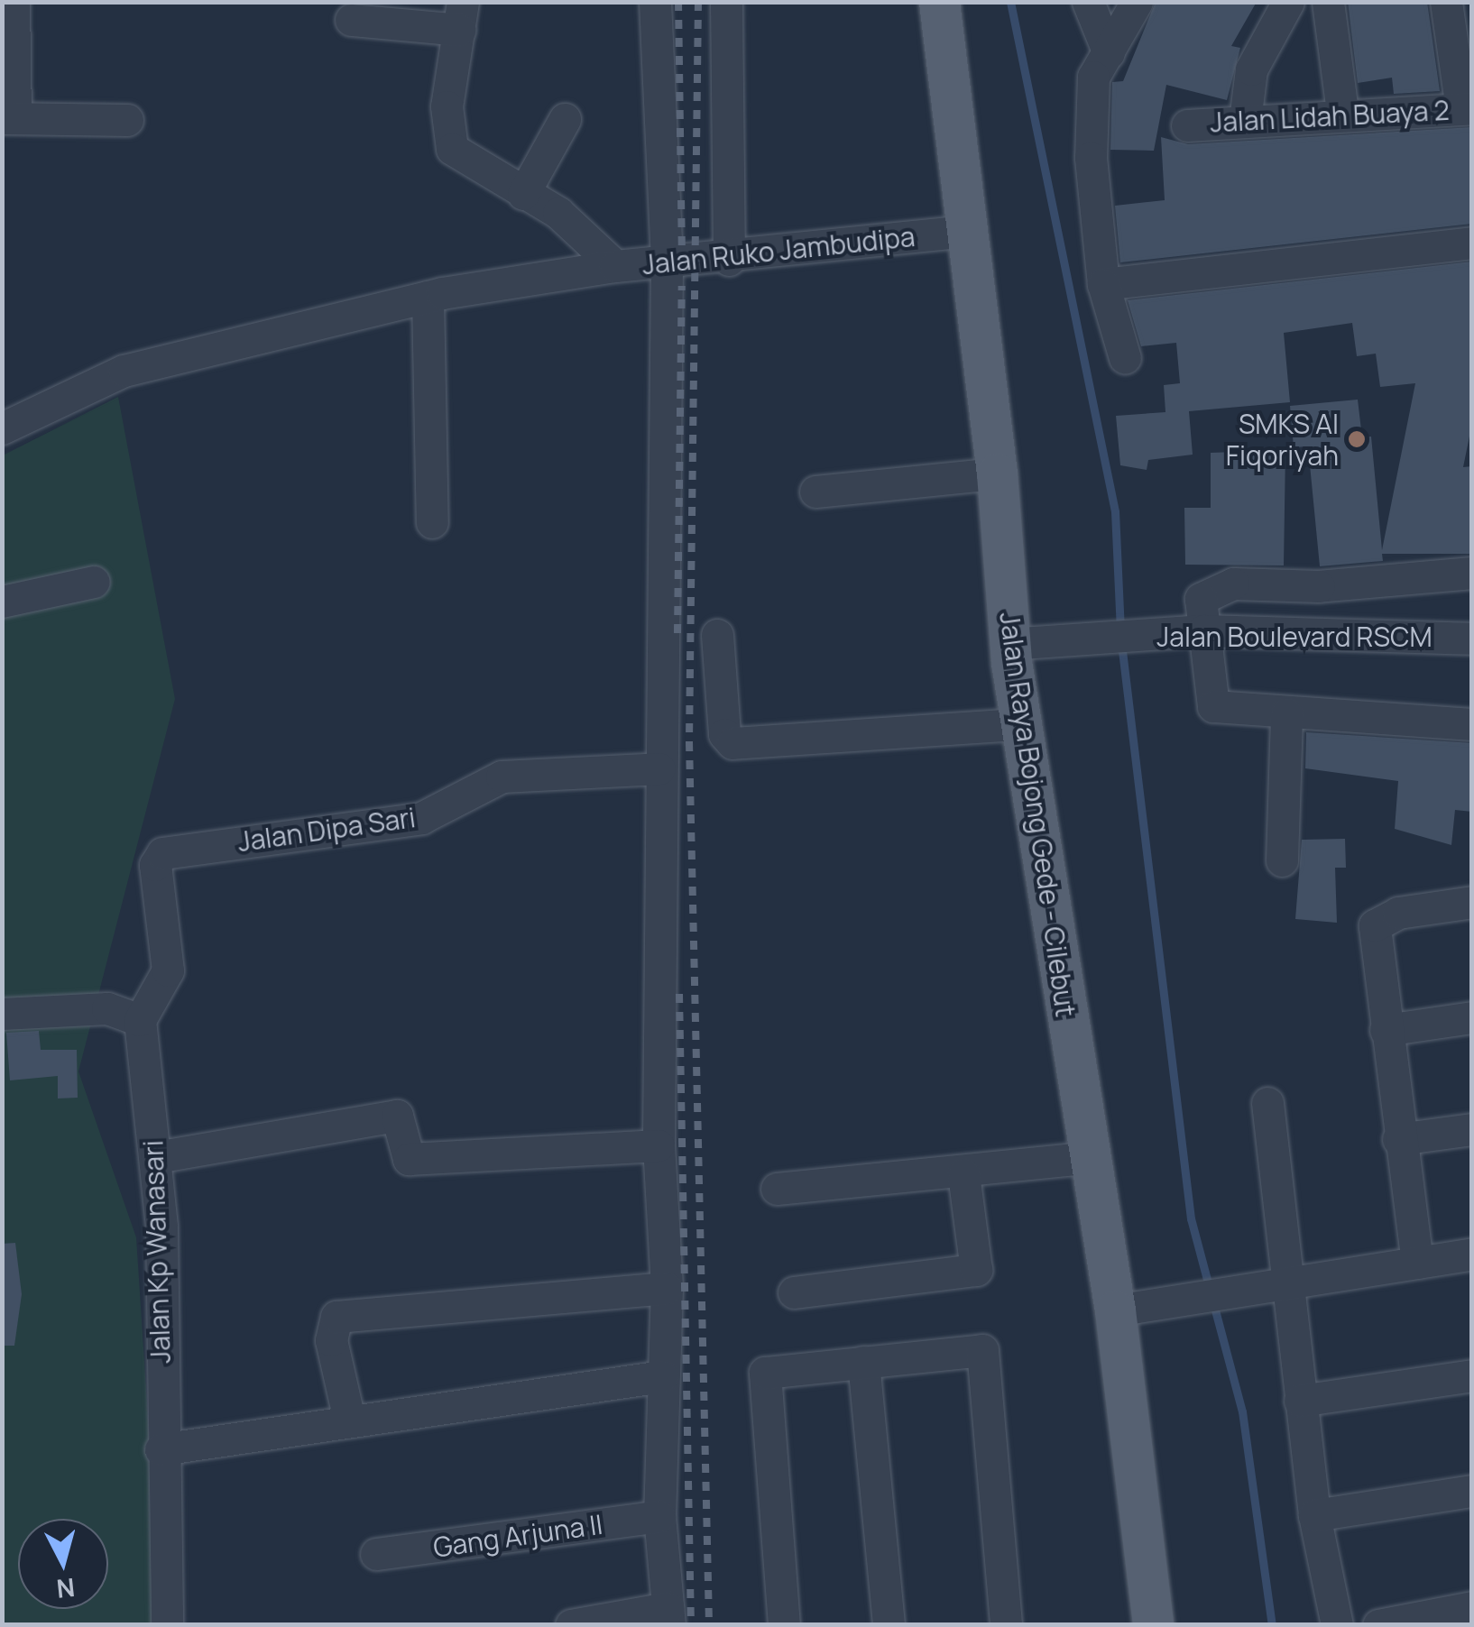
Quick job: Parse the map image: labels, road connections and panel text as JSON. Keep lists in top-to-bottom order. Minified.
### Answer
{"streets":{"main road":["Jalan Raya Bojong Gede - Cilebut"],"street":["Jalan Lidah Buaya 2","Jalan Ruko Jambudipa","Jalan Boulevard RSCM","Jalan Dipa Sari","Jalan Kp Wanasari","Gang Arjuna II"]},"crossings":[["Jalan Ruko Jambudipa","Jalan Raya Bojong Gede - Cilebut"],["Jalan Boulevard RSCM","Jalan Raya Bojong Gede - Cilebut"],["Jalan Dipa Sari","Jalan Kp Wanasari"]],"places":["SMKS Al Fiqoriyah"],"north":"bottom"}
